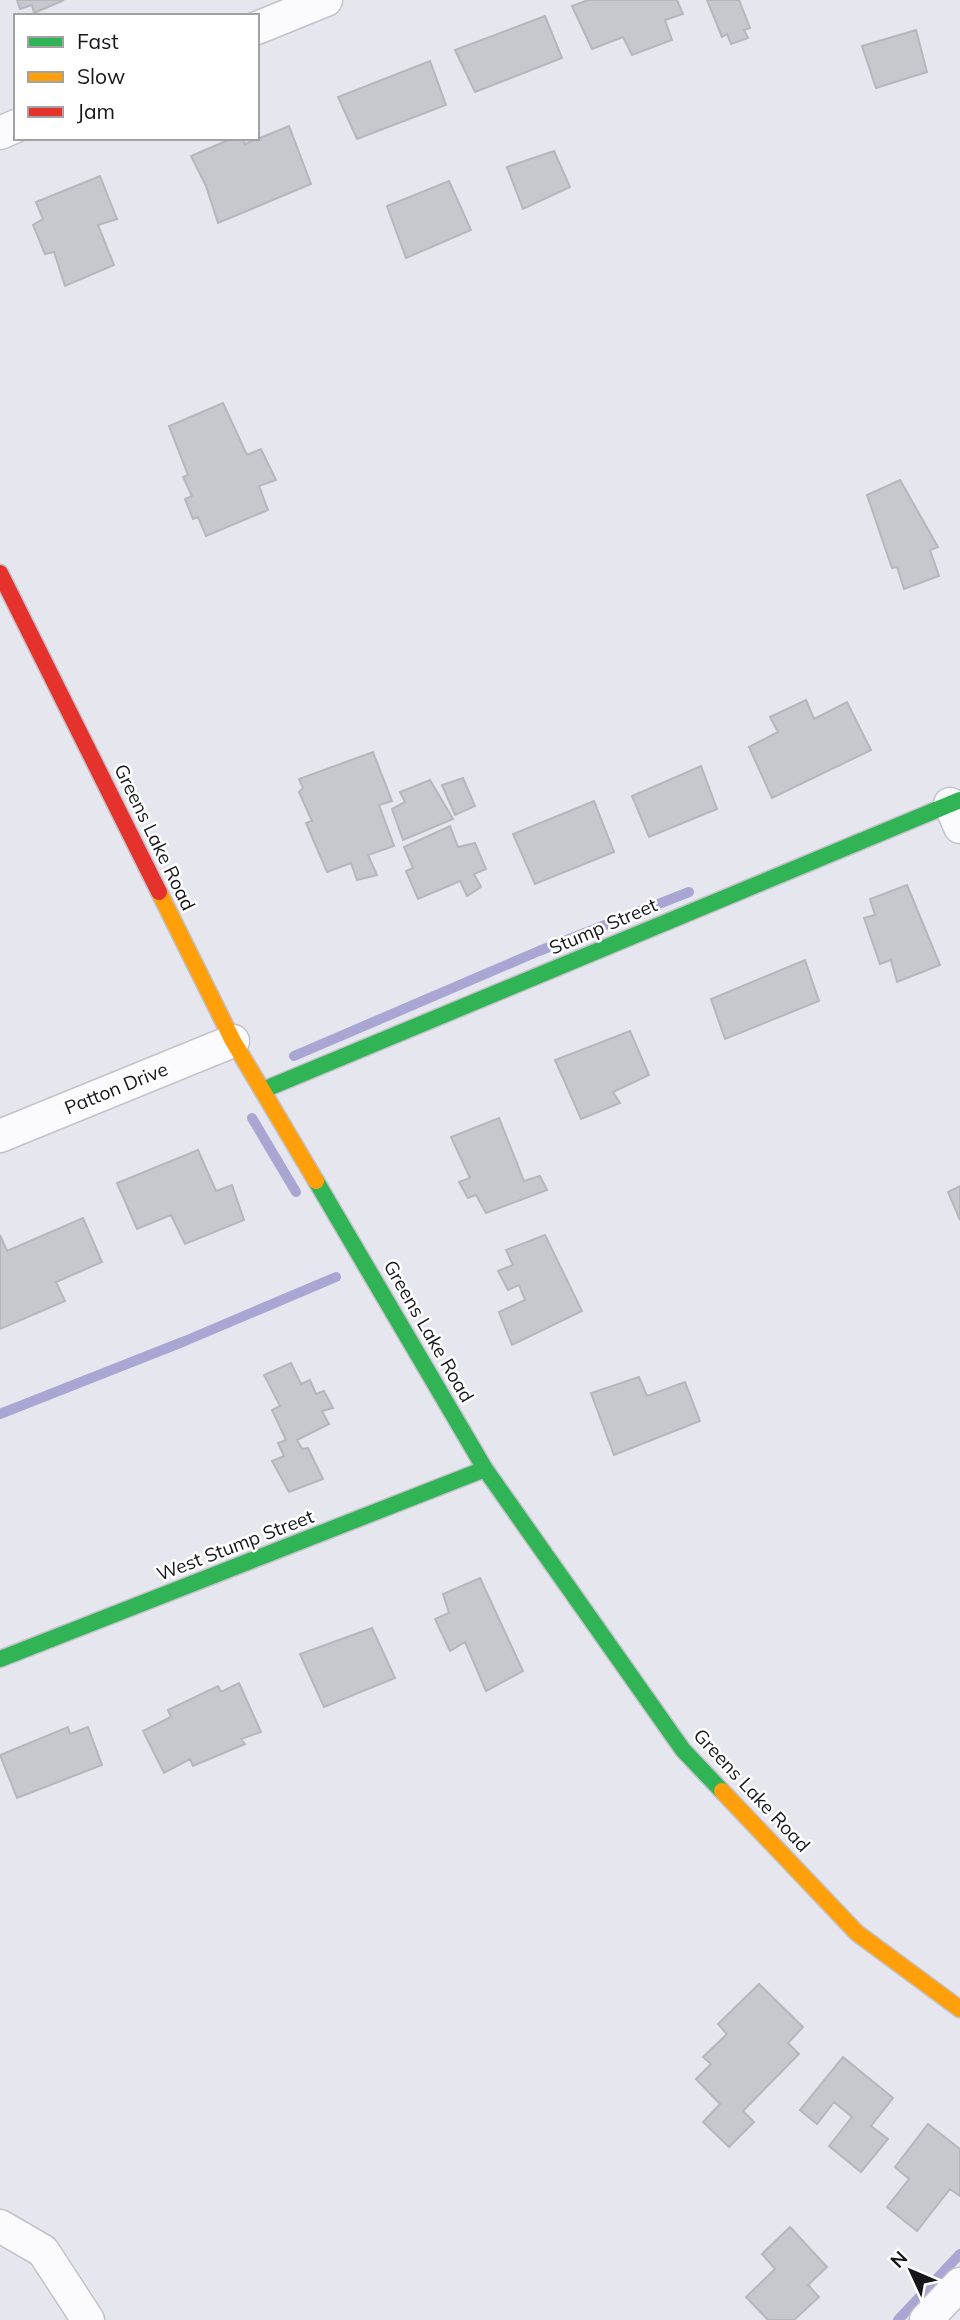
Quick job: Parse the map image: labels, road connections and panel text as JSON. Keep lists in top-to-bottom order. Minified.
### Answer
{"streets":{"street":["Greens Lake Road","Stump Street","Patton Drive","West Stump Street"]},"crossings":[["Greens Lake Road","Stump Street"],["Greens Lake Road","Patton Drive"],["Greens Lake Road","West Stump Street"]],"legend":["Fast","Slow","Jam"],"north":"top left"}
